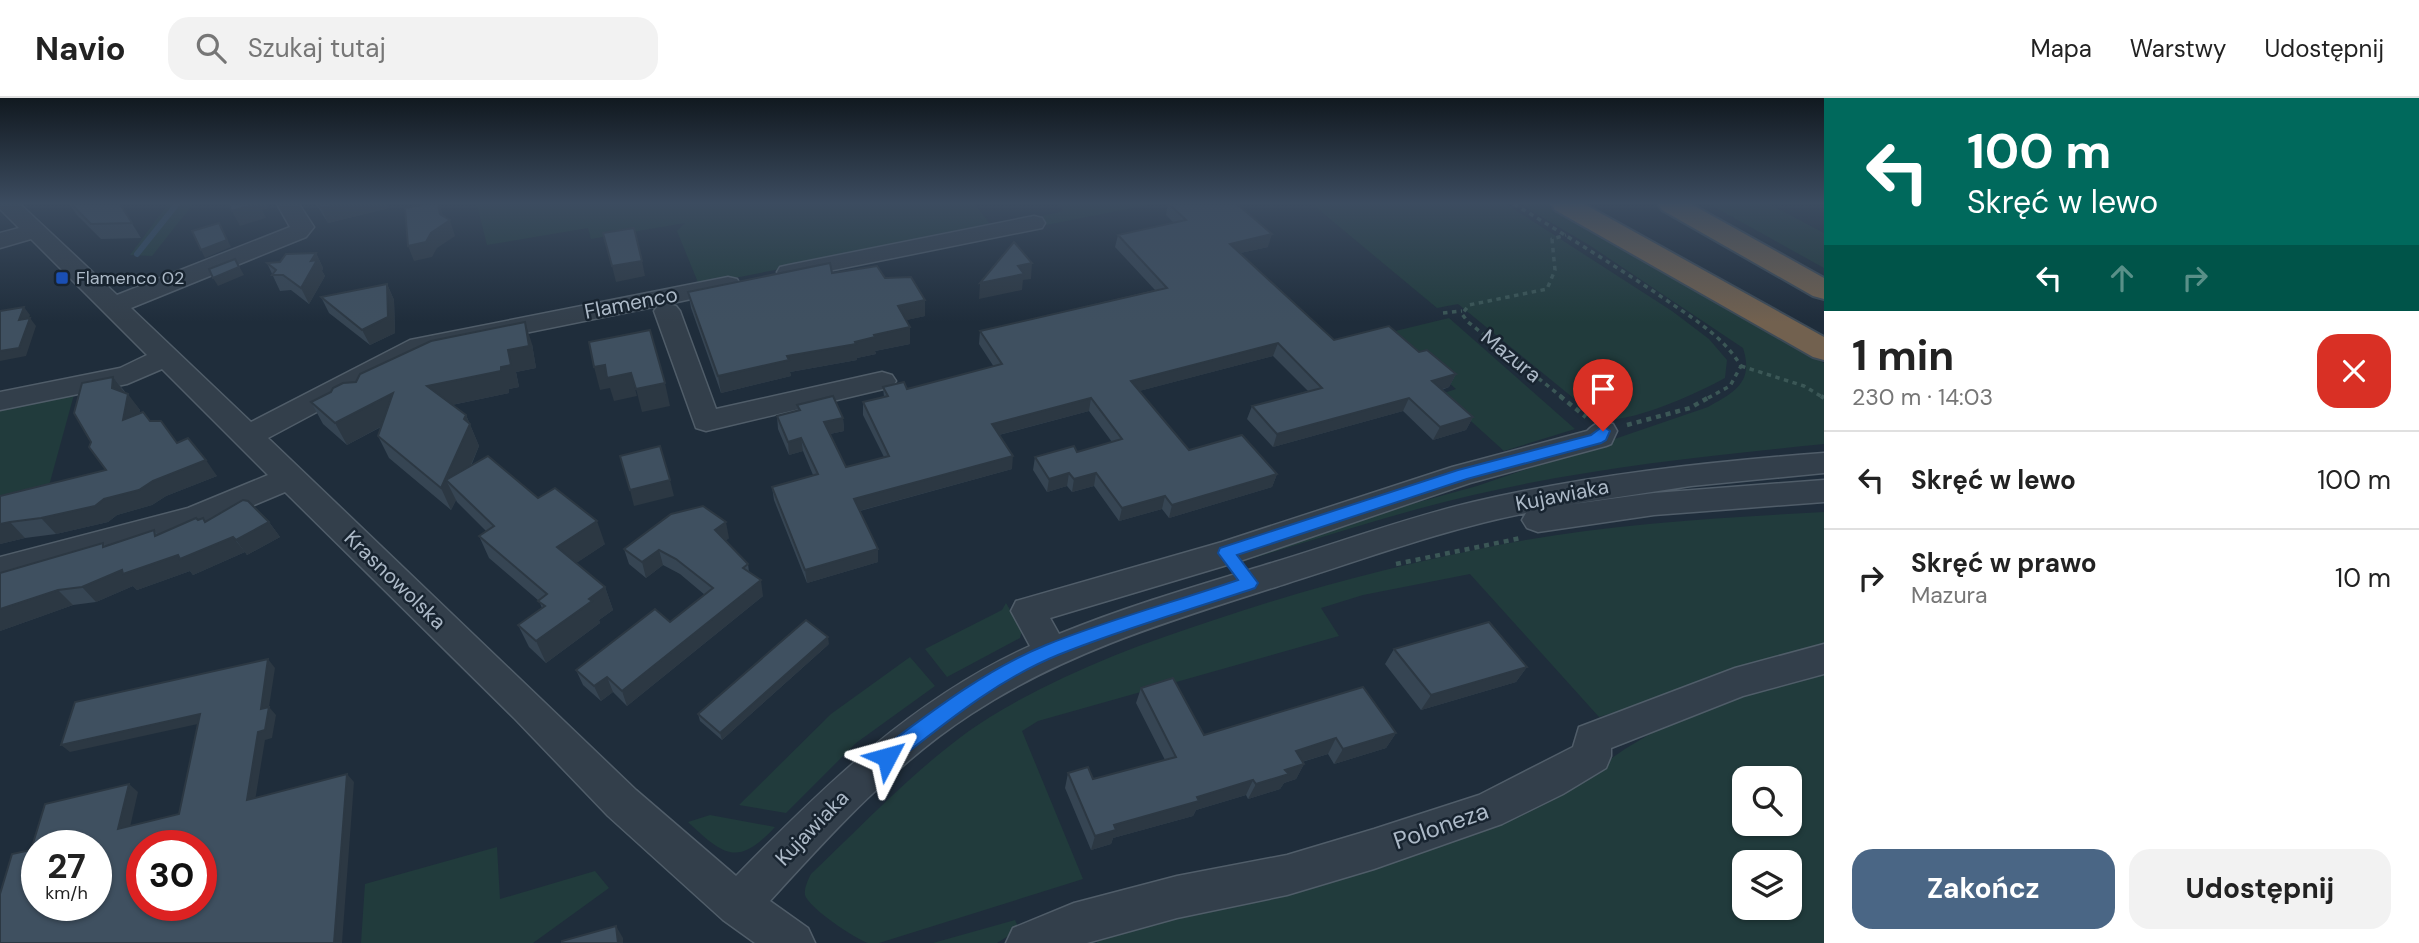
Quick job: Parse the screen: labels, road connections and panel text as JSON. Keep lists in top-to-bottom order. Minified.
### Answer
{"streets":{"street":["Flamenco","Kujawiaka","Krasnowolska","Poloneza"],"path":["Mazura"]},"crossings":[["Flamenco","Krasnowolska"],["Kujawiaka","Krasnowolska"]],"places":{"transit":["Flamenco 02"]},"page":{"header":"Navio","search":"Szukaj tutaj","nav":["Mapa","Warstwy","Udostępnij"],"turn":["100 m","Skręć w lewo"],"heading":["1 min","230 m · 14:03"],"list":[{"name":"Skręć w lewo","value":"100 m"},{"name":"Skręć w prawo","note":"Mazura","value":"10 m"}],"speed":"27 km/h","limit":"30","buttons":["Zakończ","Udostępnij"]}}
